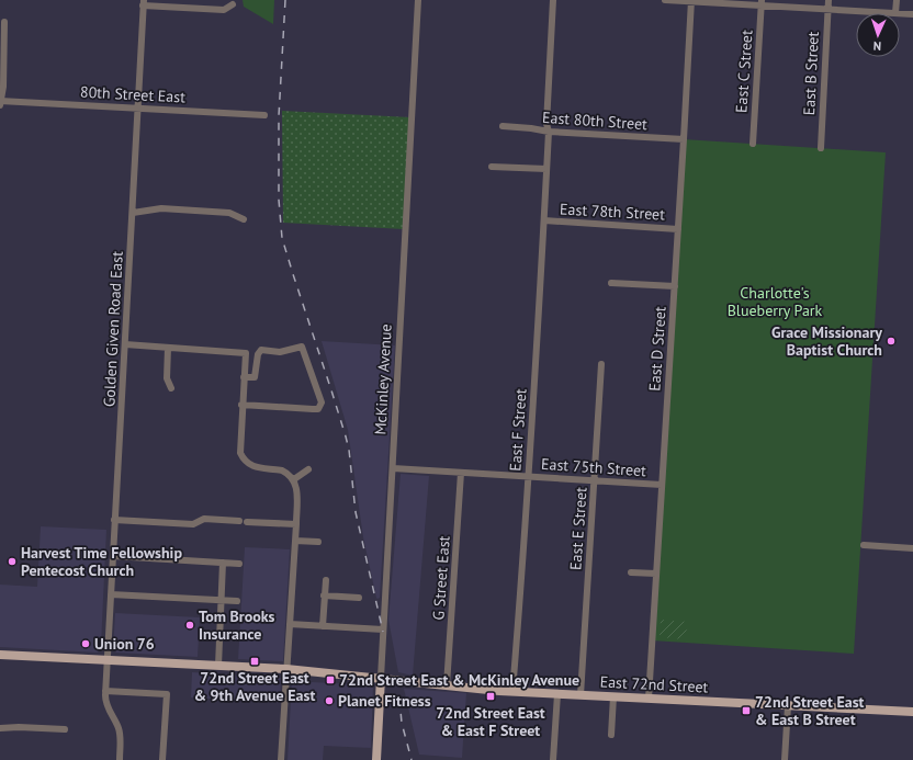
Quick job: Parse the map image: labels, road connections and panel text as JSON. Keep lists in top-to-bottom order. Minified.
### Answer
{"streets":{"main road":["McKinley Avenue","East 72nd Street"],"street":["East C Street","East B Street","80th Street East","East 80th Street","East 78th Street","Golden Given Road East","East D Street","East F Street","East 75th Street","East E Street","G Street East"]},"crossings":[["80th Street East","Golden Given Road East"],["East 80th Street","East D Street"],["East 80th Street","East F Street"],["East 78th Street","East D Street"],["East 78th Street","East F Street"],["Golden Given Road East","East 72nd Street"],["East D Street","East 75th Street"],["East D Street","East 72nd Street"],["McKinley Avenue","East 75th Street"],["McKinley Avenue","East 72nd Street"],["East F Street","East 75th Street"],["East F Street","East 72nd Street"],["East 75th Street","East E Street"],["East 75th Street","G Street East"],["East E Street","East 72nd Street"],["G Street East","East 72nd Street"]],"parks":["Charlotte's Blueberry Park"],"places":{"other":["Grace Missionary Baptist Church","Harvest Time Fellowship Pentecost Church","Tom Brooks Insurance","Union 76","Planet Fitness"],"transit":["72nd Street East & 9th Avenue East","72nd Street East & McKinley Avenue","72nd Street East & East F Street","72nd Street East & East B Street"]},"north":"bottom"}
